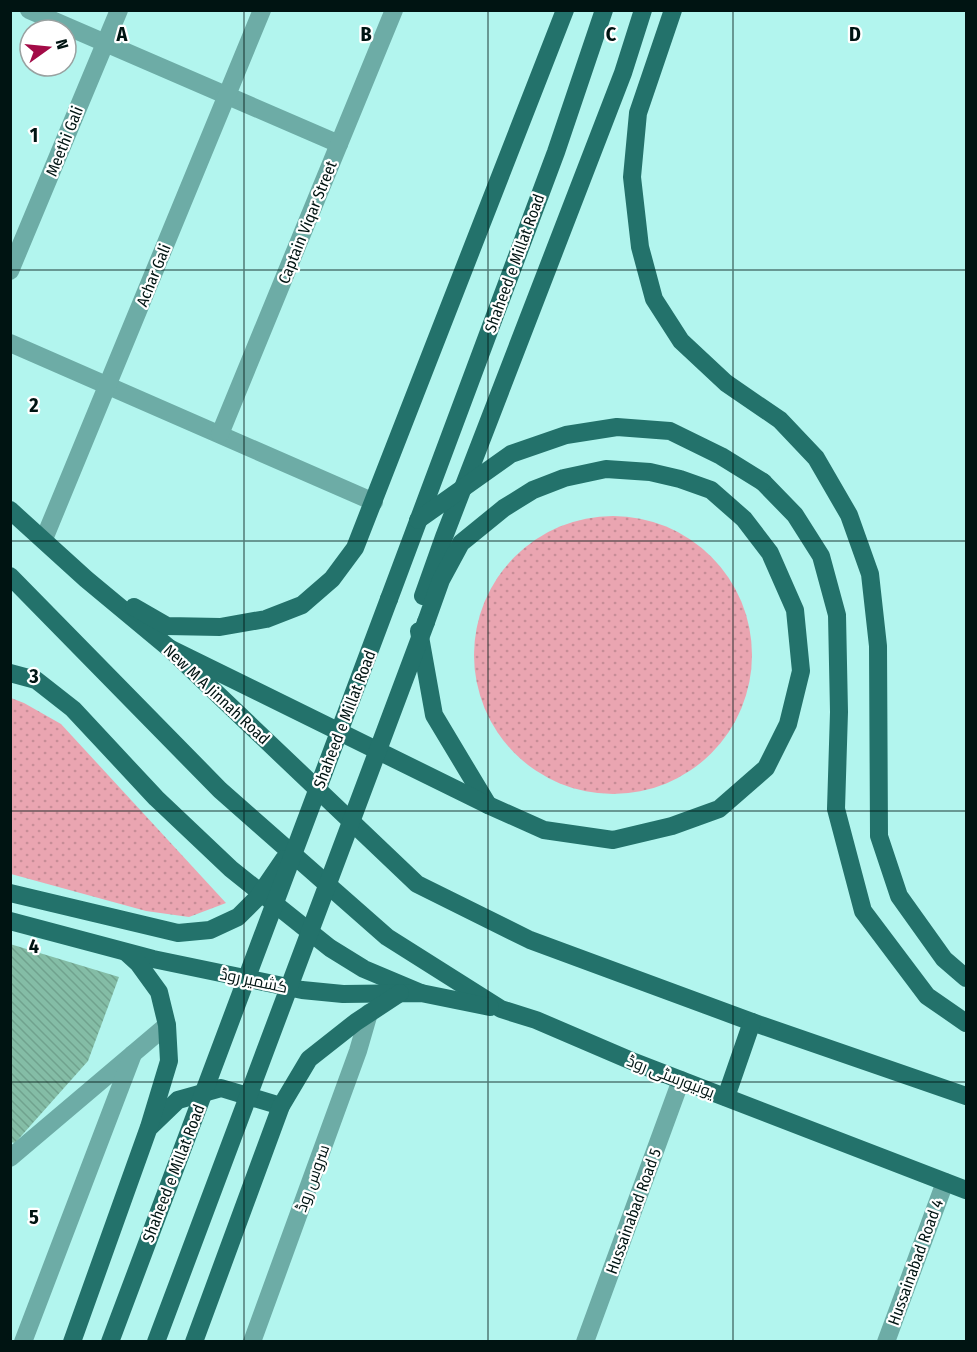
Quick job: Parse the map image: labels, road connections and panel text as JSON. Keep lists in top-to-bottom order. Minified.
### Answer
{"streets":{"main road":["Shaheed e Millat Road","New M A Jinnah Road","کشمیر روڈ","یونیورسٹی روڈ"],"street":["Meethi Gali","Captain Viqar Street","Achar Gali","سروس روڈ","Hussainabad Road 5","Hussainabad Road 4"]},"crossings":[["Achar Gali","New M A Jinnah Road"],["کشمیر روڈ","یونیورسٹی روڈ"],["یونیورسٹی روڈ","Hussainabad Road 5"],["یونیورسٹی روڈ","Hussainabad Road 4"]],"north":"right","grid":{"columns":["A","B","C","D"],"rows":["1","2","3","4","5"]}}
